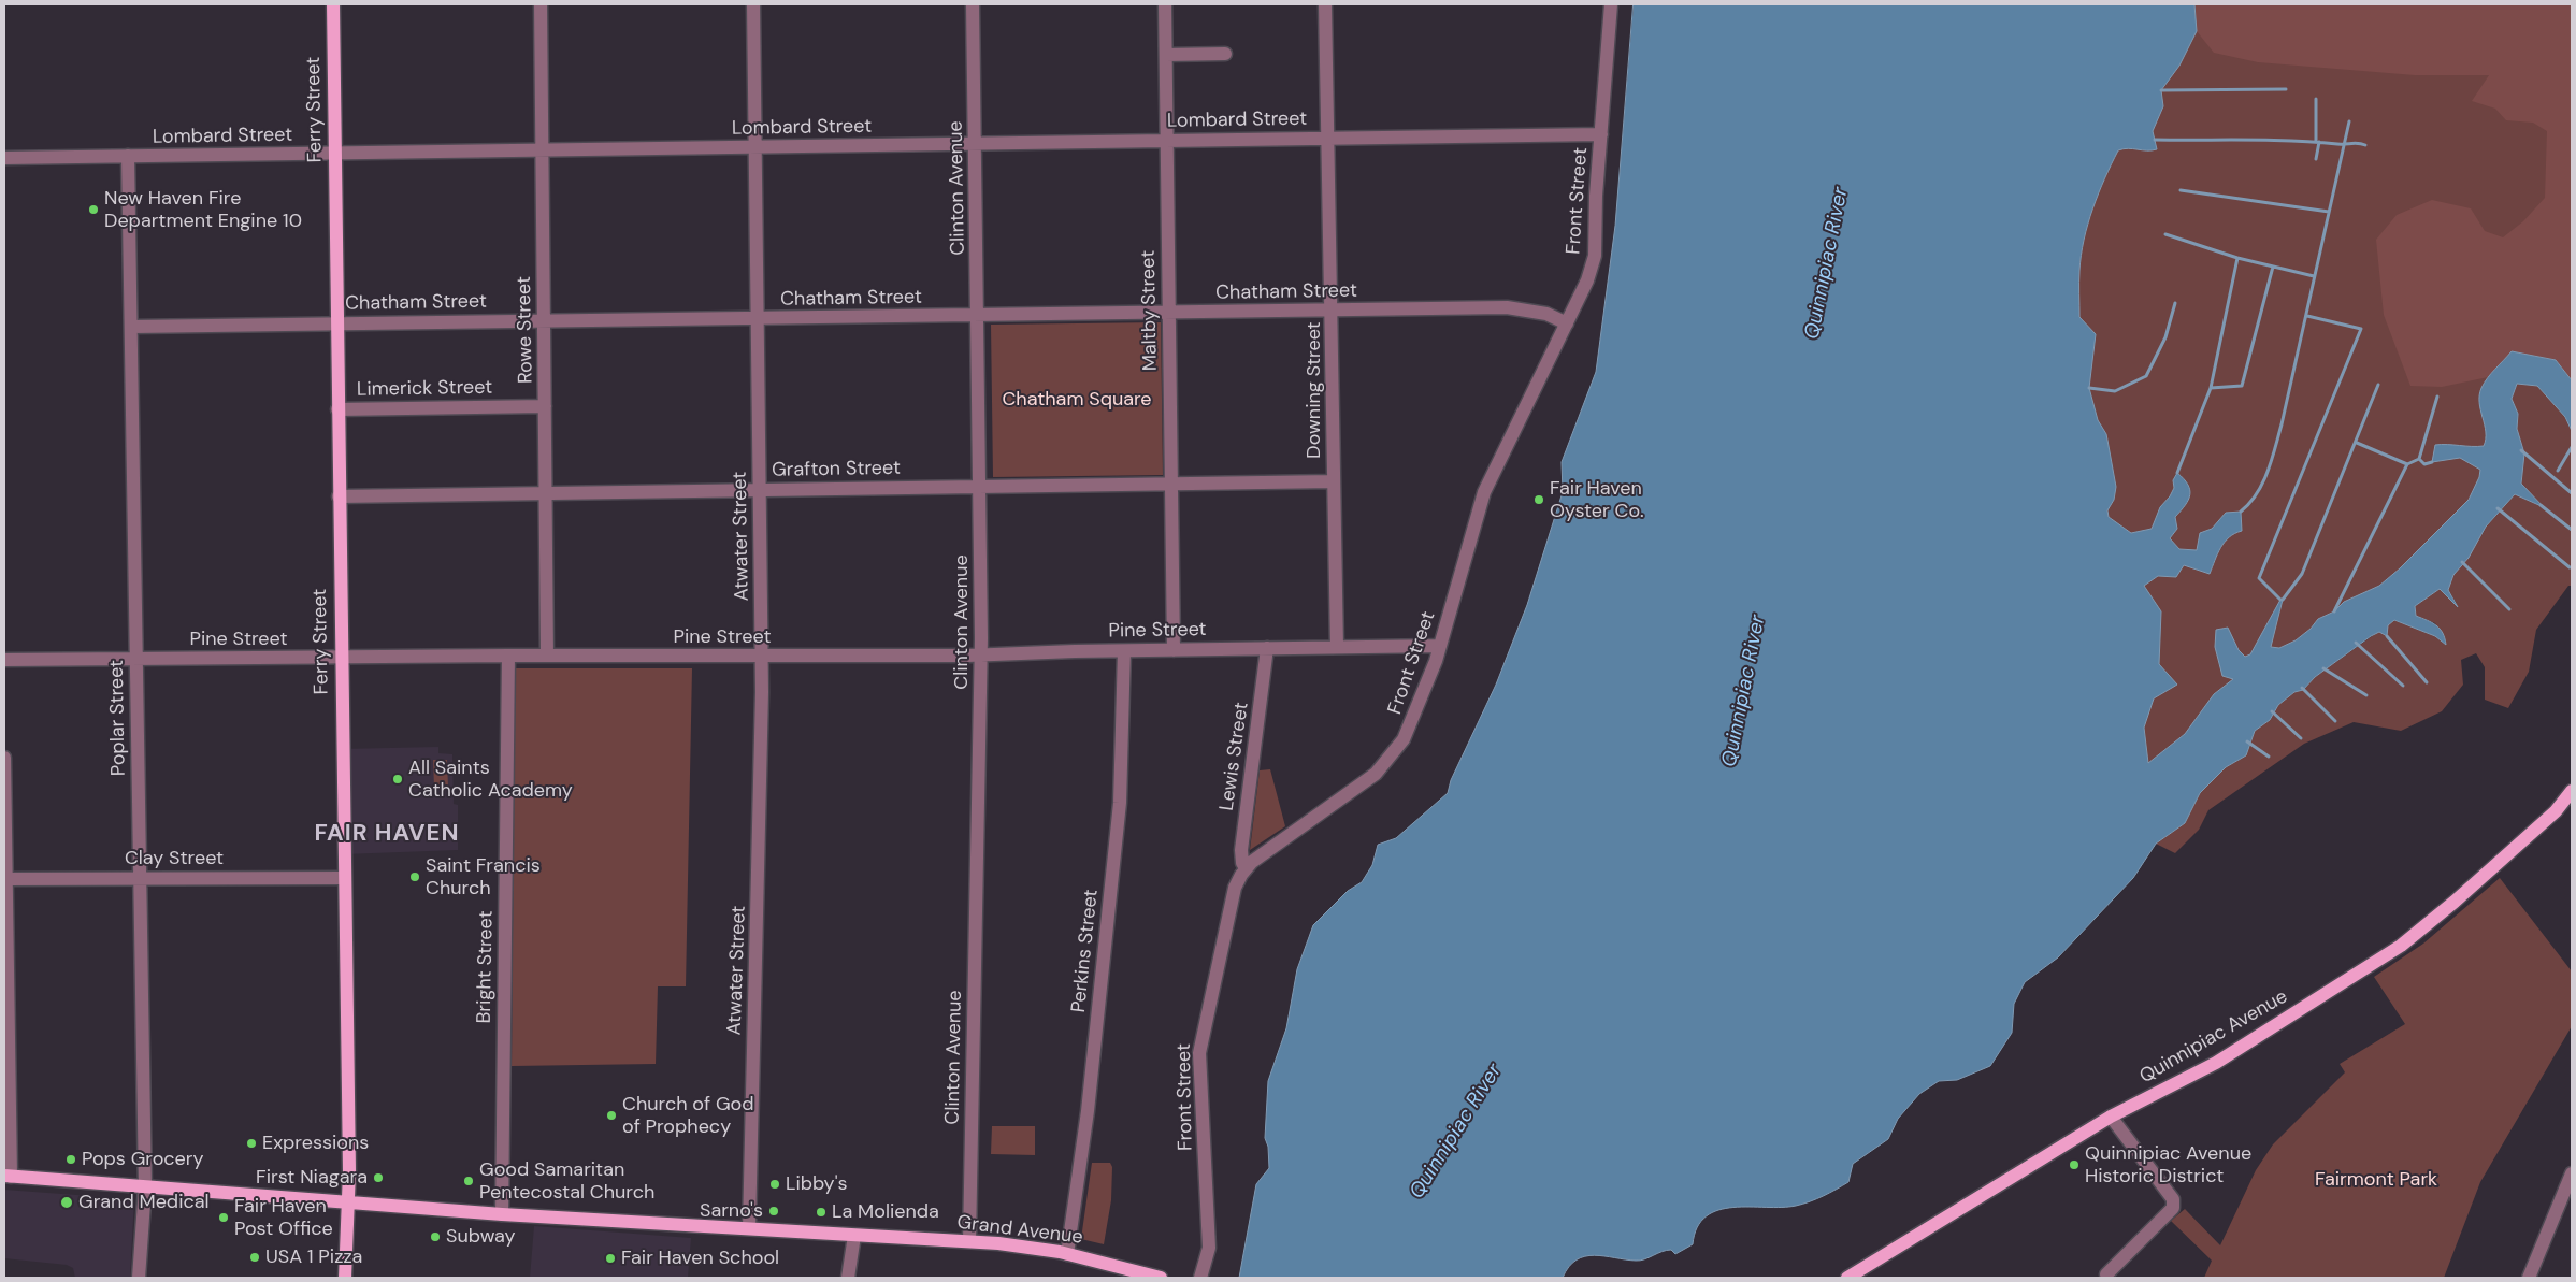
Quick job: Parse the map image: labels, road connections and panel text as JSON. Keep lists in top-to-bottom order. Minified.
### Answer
{"streets":{"main road":["Ferry Street","Quinnipiac Avenue","Grand Avenue"],"street":["Lombard Street","Clinton Avenue","Front Street","Chatham Street","Maltby Street","Rowe Street","Limerick Street","Downing Street","Grafton Street","Atwater Street","Pine Street","Poplar Street","Lewis Street","Clay Street","Perkins Street","Bright Street"]},"crossings":[["Ferry Street","Lombard Street"],["Ferry Street","Chatham Street"],["Ferry Street","Limerick Street"],["Ferry Street","Grafton Street"],["Ferry Street","Pine Street"],["Ferry Street","Clay Street"],["Ferry Street","Grand Avenue"],["Lombard Street","Clinton Avenue"],["Lombard Street","Front Street"],["Lombard Street","Maltby Street"],["Lombard Street","Rowe Street"],["Lombard Street","Downing Street"],["Lombard Street","Atwater Street"],["Lombard Street","Poplar Street"],["Clinton Avenue","Chatham Street"],["Clinton Avenue","Grafton Street"],["Clinton Avenue","Pine Street"],["Clinton Avenue","Grand Avenue"],["Front Street","Chatham Street"],["Front Street","Pine Street"],["Front Street","Lewis Street"],["Chatham Street","Maltby Street"],["Chatham Street","Rowe Street"],["Chatham Street","Downing Street"],["Chatham Street","Atwater Street"],["Chatham Street","Poplar Street"],["Maltby Street","Grafton Street"],["Maltby Street","Pine Street"],["Rowe Street","Limerick Street"],["Rowe Street","Grafton Street"],["Rowe Street","Pine Street"],["Downing Street","Grafton Street"],["Downing Street","Pine Street"],["Grafton Street","Atwater Street"],["Atwater Street","Pine Street"],["Atwater Street","Grand Avenue"],["Pine Street","Poplar Street"],["Pine Street","Lewis Street"],["Pine Street","Perkins Street"],["Pine Street","Bright Street"],["Poplar Street","Clay Street"],["Poplar Street","Grand Avenue"],["Perkins Street","Grand Avenue"],["Bright Street","Grand Avenue"]],"districts":["FAIR HAVEN"],"water":["Quinnipiac River"],"parks":["Chatham Square","Fairmont Park"],"places":["New Haven Fire Department Engine 10","Fair Haven Oyster Co.","All Saints Catholic Academy","Saint Francis Church","Church of God of Prophecy","Expressions","Pops Grocery","Quinnipiac Avenue Historic District","First Niagara","Good Samaritan Pentecostal Church","Libby's","Grand Medical","Sarno's","La Molienda","Fair Haven Post Office","Subway","USA 1 Pizza","Fair Haven School"]}
